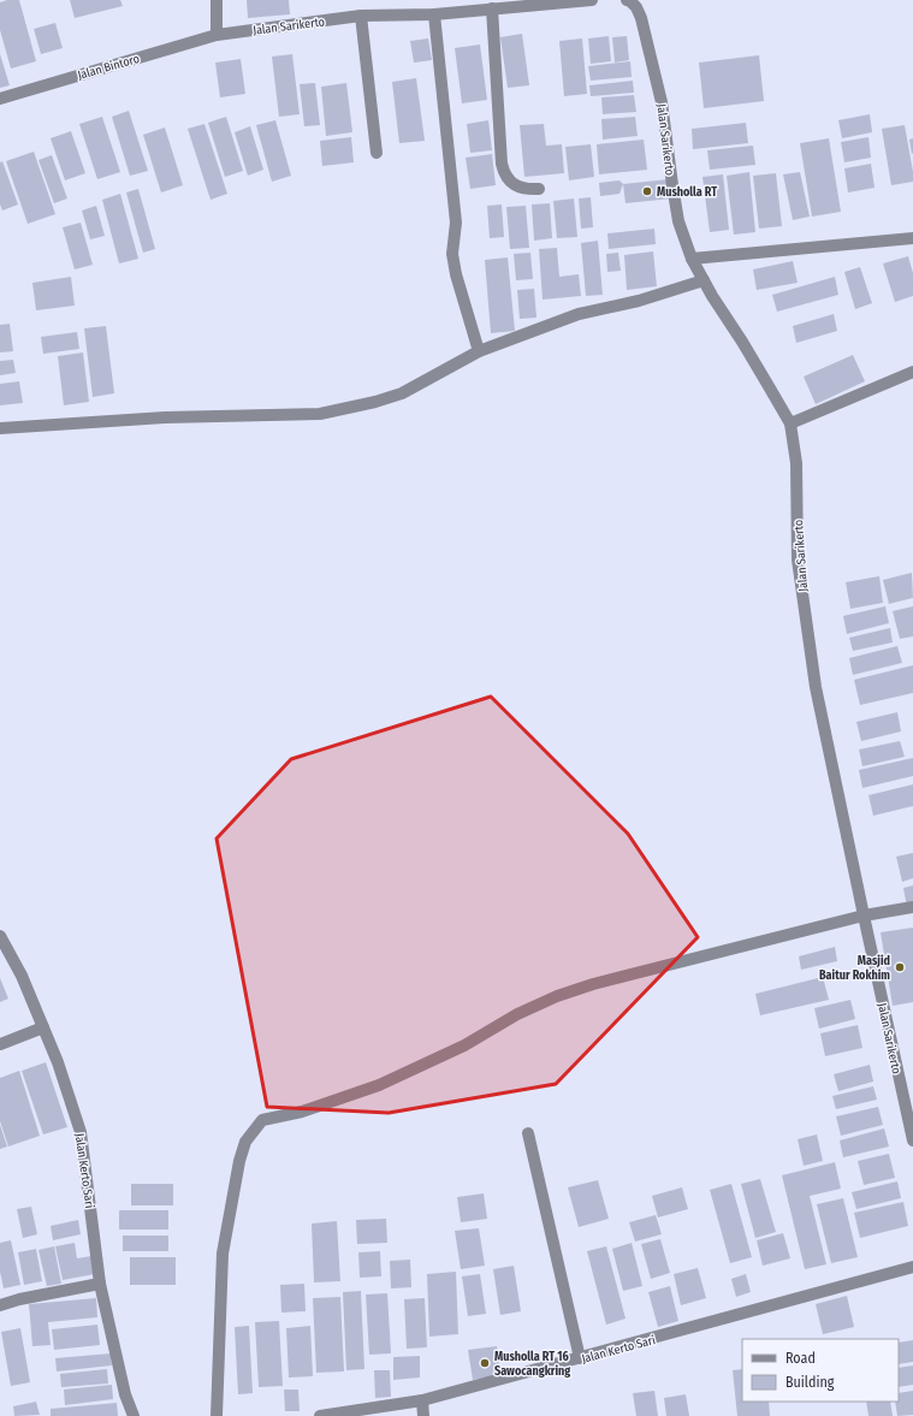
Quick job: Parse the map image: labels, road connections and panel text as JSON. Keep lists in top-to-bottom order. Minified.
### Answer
{"streets":{"street":["Jalan Sarikerto","Jalan Bintoro","Jalan Kerto Sari"]},"crossings":[["Jalan Sarikerto","Jalan Bintoro"]],"places":["Musholla RT","Masjid Baitur Rokhim","Musholla RT 16 Sawocangkring"],"legend":["Road","Building"]}
